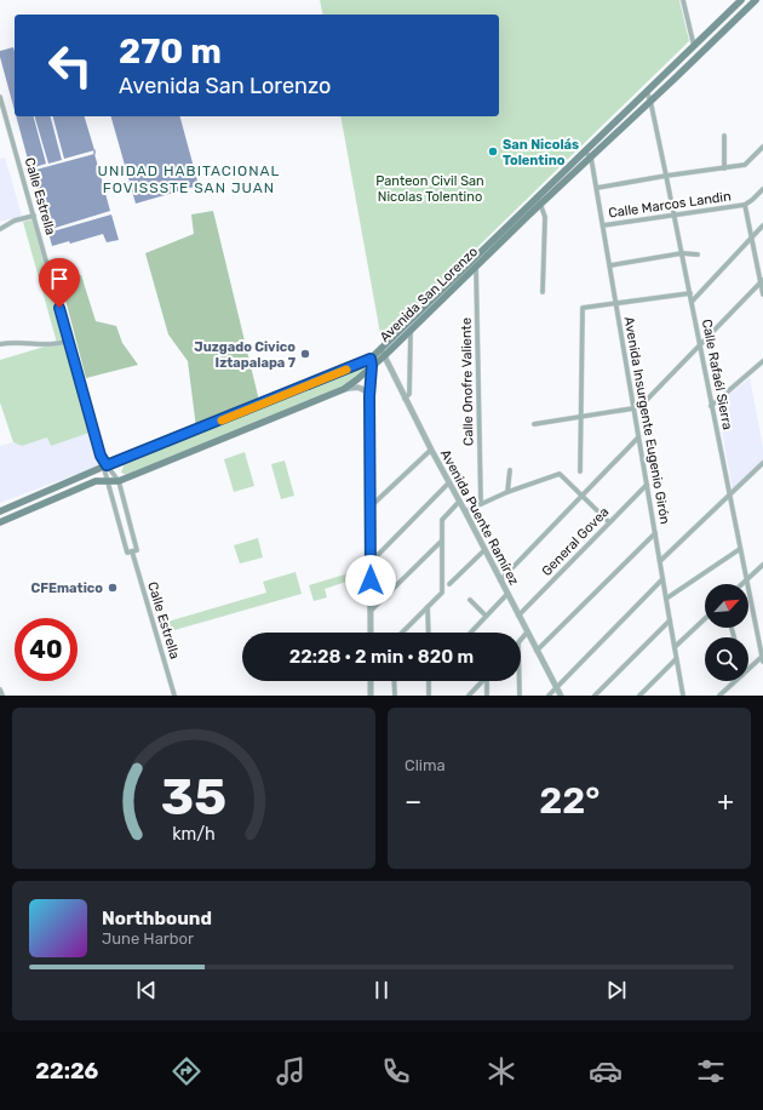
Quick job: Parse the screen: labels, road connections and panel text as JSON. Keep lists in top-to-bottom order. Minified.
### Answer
{"streets":{"main road":["Avenida San Lorenzo"],"street":["Calle Estrella","Calle Marcos Landin","Calle Rafaél Sierra","Calle Onofre Valiente","Avenida Insurgente Eugenio Girón","Avenida Puente Ramírez","General Govea"]},"crossings":[["Calle Estrella","Avenida San Lorenzo"],["Calle Marcos Landin","Calle Rafaél Sierra"],["Calle Marcos Landin","Avenida Insurgente Eugenio Girón"],["Avenida San Lorenzo","Calle Rafaél Sierra"],["Avenida San Lorenzo","Calle Onofre Valiente"],["Avenida San Lorenzo","Avenida Insurgente Eugenio Girón"],["Avenida San Lorenzo","Avenida Puente Ramírez"],["Avenida Insurgente Eugenio Girón","General Govea"],["Avenida Puente Ramírez","General Govea"]],"districts":["UNIDAD HABITACIONAL FOVISSSTE SAN JUAN"],"parks":["Panteon Civil San Nicolas Tolentino"],"places":["San Nicolás Tolentino","Juzgado Civico Iztapalapa 7","CFEmatico"],"north":"top right","page":{"turn":["270 m","Avenida San Lorenzo"],"limit":"40","trip":"22:28 · 2 min · 820 m","tile":"Clima","heat":["−","22°","+"],"song":["Northbound","June Harbor"],"tabs":"22:26","gauge":["35","km/h"]}}
